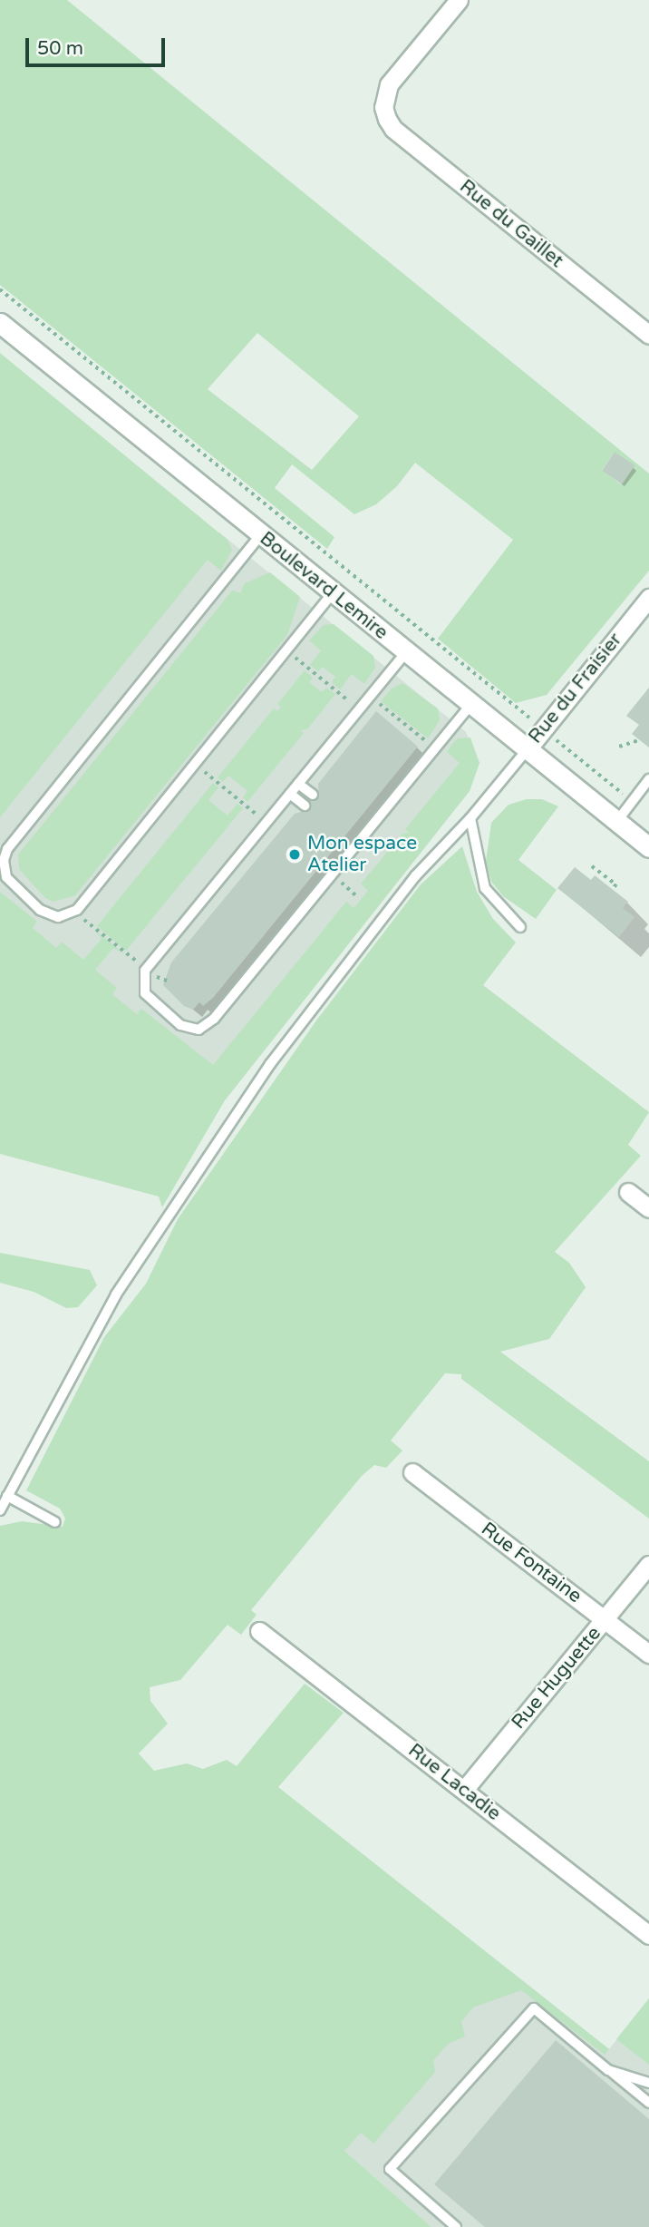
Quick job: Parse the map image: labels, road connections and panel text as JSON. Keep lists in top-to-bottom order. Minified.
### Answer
{"streets":{"main road":["Boulevard Lemire"],"street":["Rue du Gaillet","Rue du Fraisier","Rue Fontaine","Rue Huguette","Rue Lacadie"]},"crossings":[["Boulevard Lemire","Rue du Fraisier"],["Rue Fontaine","Rue Huguette"],["Rue Huguette","Rue Lacadie"]],"places":["Mon espace Atelier"],"scale_bar":"50 m"}
